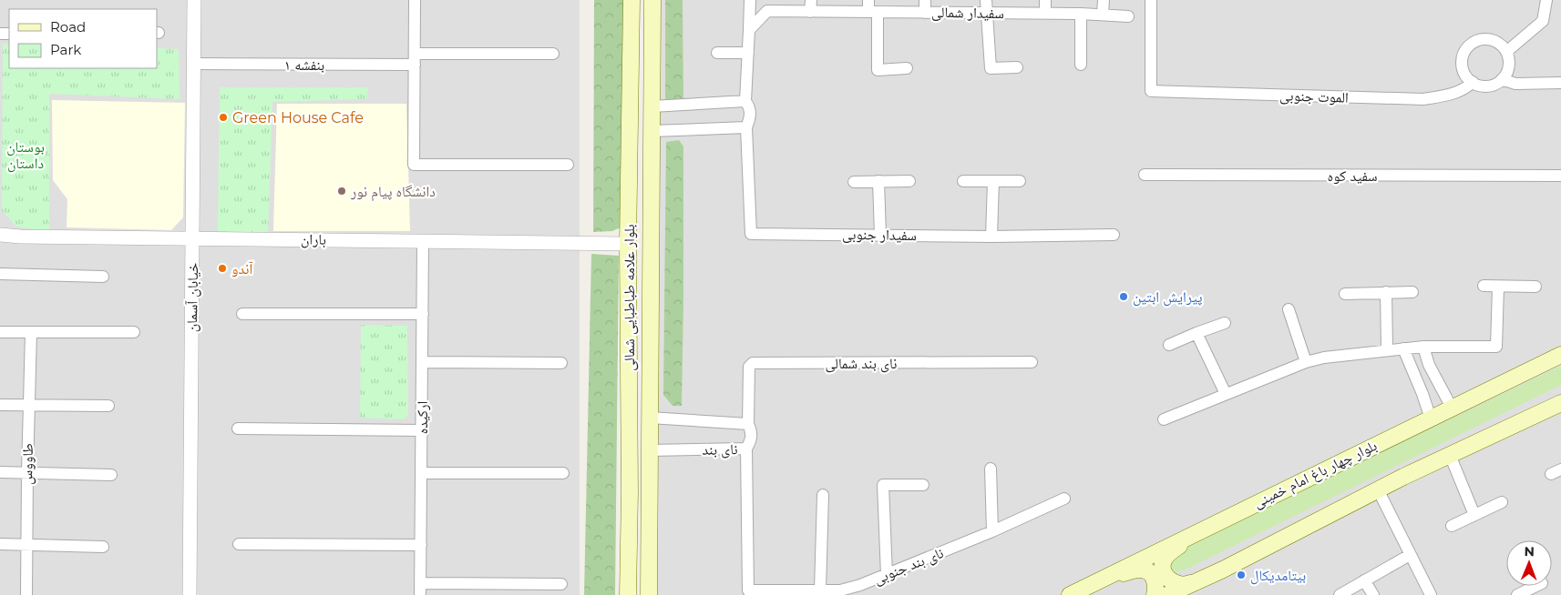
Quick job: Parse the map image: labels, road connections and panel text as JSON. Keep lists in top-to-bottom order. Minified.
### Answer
{"streets":{"main road":["بلوار علامه طباطبایی شمالی","بلوار چهار باغ امام خمینی"],"street":["سفیدار شمالی","بنفشه ۱","الموت جنوبی","سفید کوه","سفیدار جنوبی","باران","خیابان آسمان","نای بند شمالی","ارکیده","نای بند","طاووس","نای بند جنوبی"]},"crossings":[["بنفشه ۱","خیابان آسمان"],["باران","خیابان آسمان"],["باران","بلوار علامه طباطبایی شمالی"],["باران","ارکیده"],["بلوار علامه طباطبایی شمالی","نای بند"],["نای بند شمالی","نای بند"],["نای بند","نای بند جنوبی"]],"parks":["بوستان داستان"],"places":["Green House Cafe","دانشگاه پیام نور","آندو","پیرایش ابتین","بیتامدیکال"],"legend":["Road","Park"],"north":"top"}
